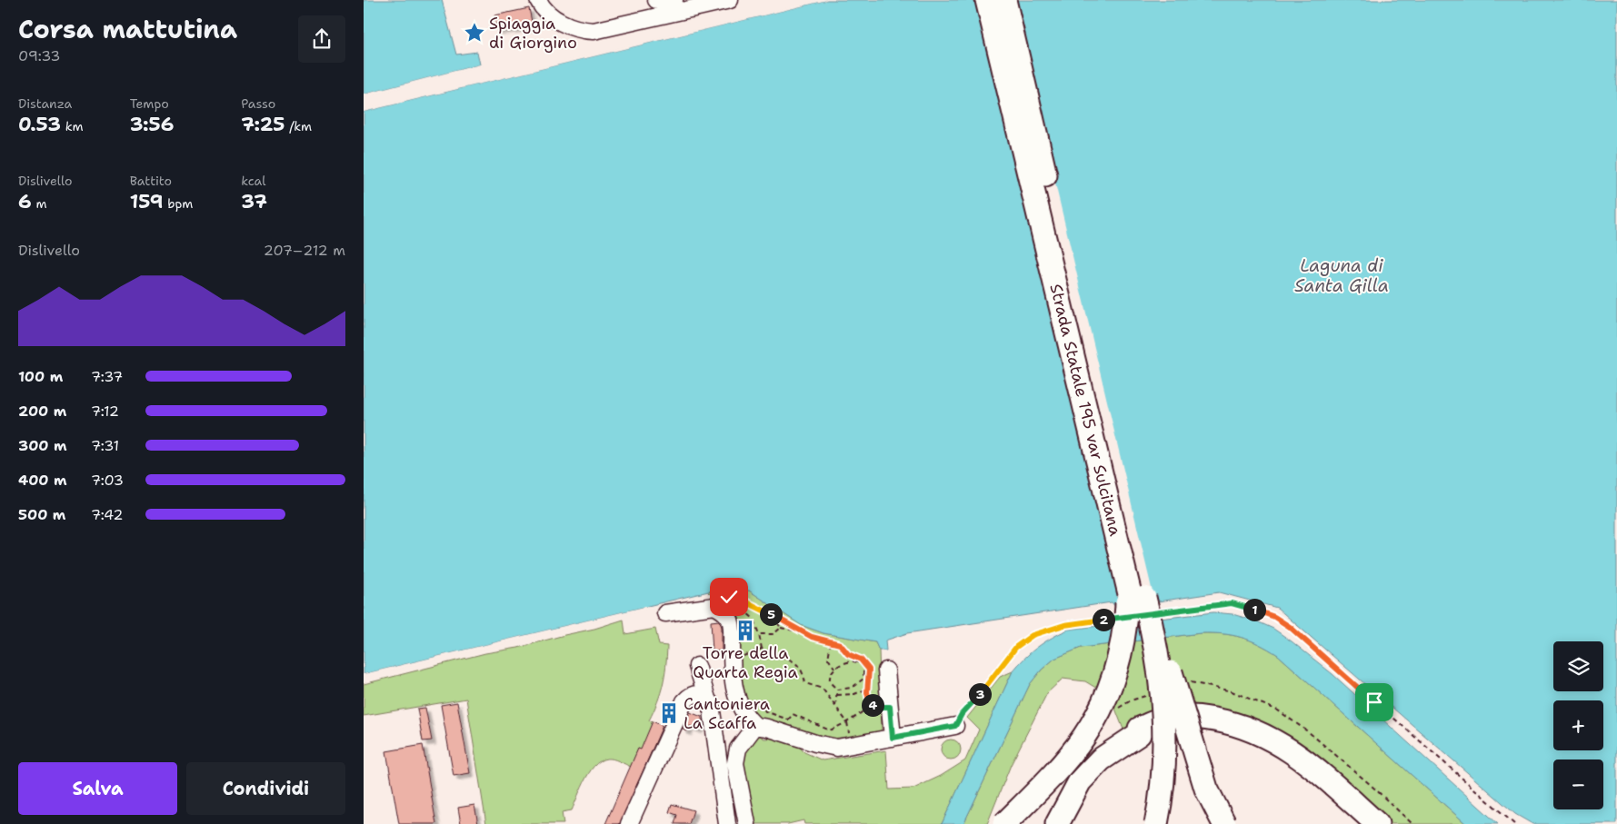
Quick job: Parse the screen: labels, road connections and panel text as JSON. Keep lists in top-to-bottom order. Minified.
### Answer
{"streets":{"highway":["Strada Statale 195 var Sulcitana"]},"water":["Laguna di Santa Gilla"],"places":{"place":["Spiaggia di Giorgino"],"building":["Torre della Quarta Regia","Cantoniera La Scaffa"]},"page":{"heading":["Corsa mattutina","09:33"],"stats":[["Distanza","0.53 km"],["Tempo","3:56"],["Passo","7:25 /km"],["Dislivello","6 m"],["Battito","159 bpm"],["kcal","37"]],"chart":["Dislivello","207–212 m"],"list":[{"name":"100 m","note":"7:37"},{"name":"200 m","note":"7:12"},{"name":"300 m","note":"7:31"},{"name":"400 m","note":"7:03"},{"name":"500 m","note":"7:42"}],"pins":["1","5","2","3","4"],"map_buttons":["+","−"],"buttons":["Salva","Condividi"]}}
